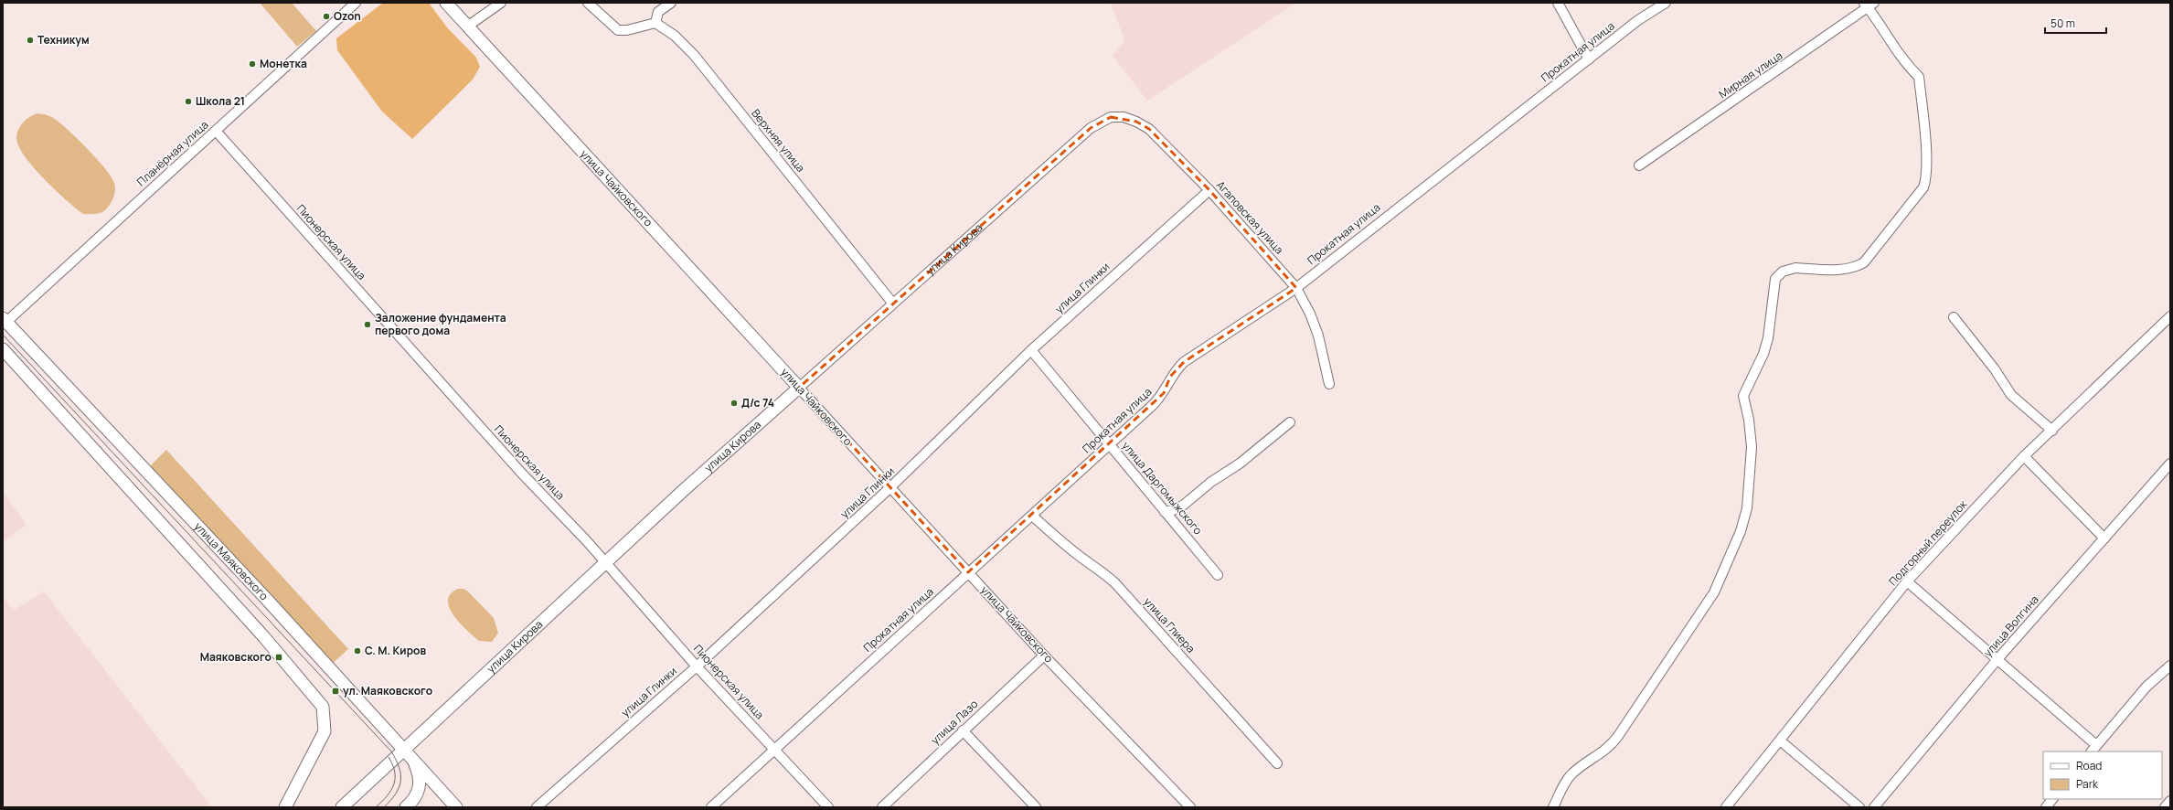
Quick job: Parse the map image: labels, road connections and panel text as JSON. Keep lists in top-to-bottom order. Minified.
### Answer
{"streets":{"main road":["улица Чайковского","улица Кирова","улица Маяковского"],"street":["Прокатная улица","Мирная улица","Верхняя улица","Планёрная улица","Агаповская улица","Пионерская улица","улица Глинки","улица Даргомыжского","Подгорный переулок","улица Глиера","улица Волгина","улица Лазо"]},"crossings":[["Прокатная улица","улица Чайковского"],["Прокатная улица","Агаповская улица"],["Прокатная улица","Пионерская улица"],["Прокатная улица","улица Даргомыжского"],["Прокатная улица","улица Глиера"],["Верхняя улица","улица Кирова"],["Планёрная улица","Пионерская улица"],["Планёрная улица","улица Маяковского"],["улица Чайковского","улица Кирова"],["улица Чайковского","улица Глинки"],["улица Чайковского","улица Лазо"],["Агаповская улица","улица Кирова"],["Агаповская улица","улица Глинки"],["Пионерская улица","улица Кирова"],["Пионерская улица","улица Глинки"],["улица Кирова","улица Маяковского"],["улица Глинки","улица Даргомыжского"]],"places":{"other":["Ozon","Техникум","Монетка","Школа 21","Заложение фундамента первого дома","Д/с 74","С. М. Киров"],"transit":["Маяковского","ул. Маяковского"]},"legend":["Road","Park"],"scale_bar":"50 m"}
